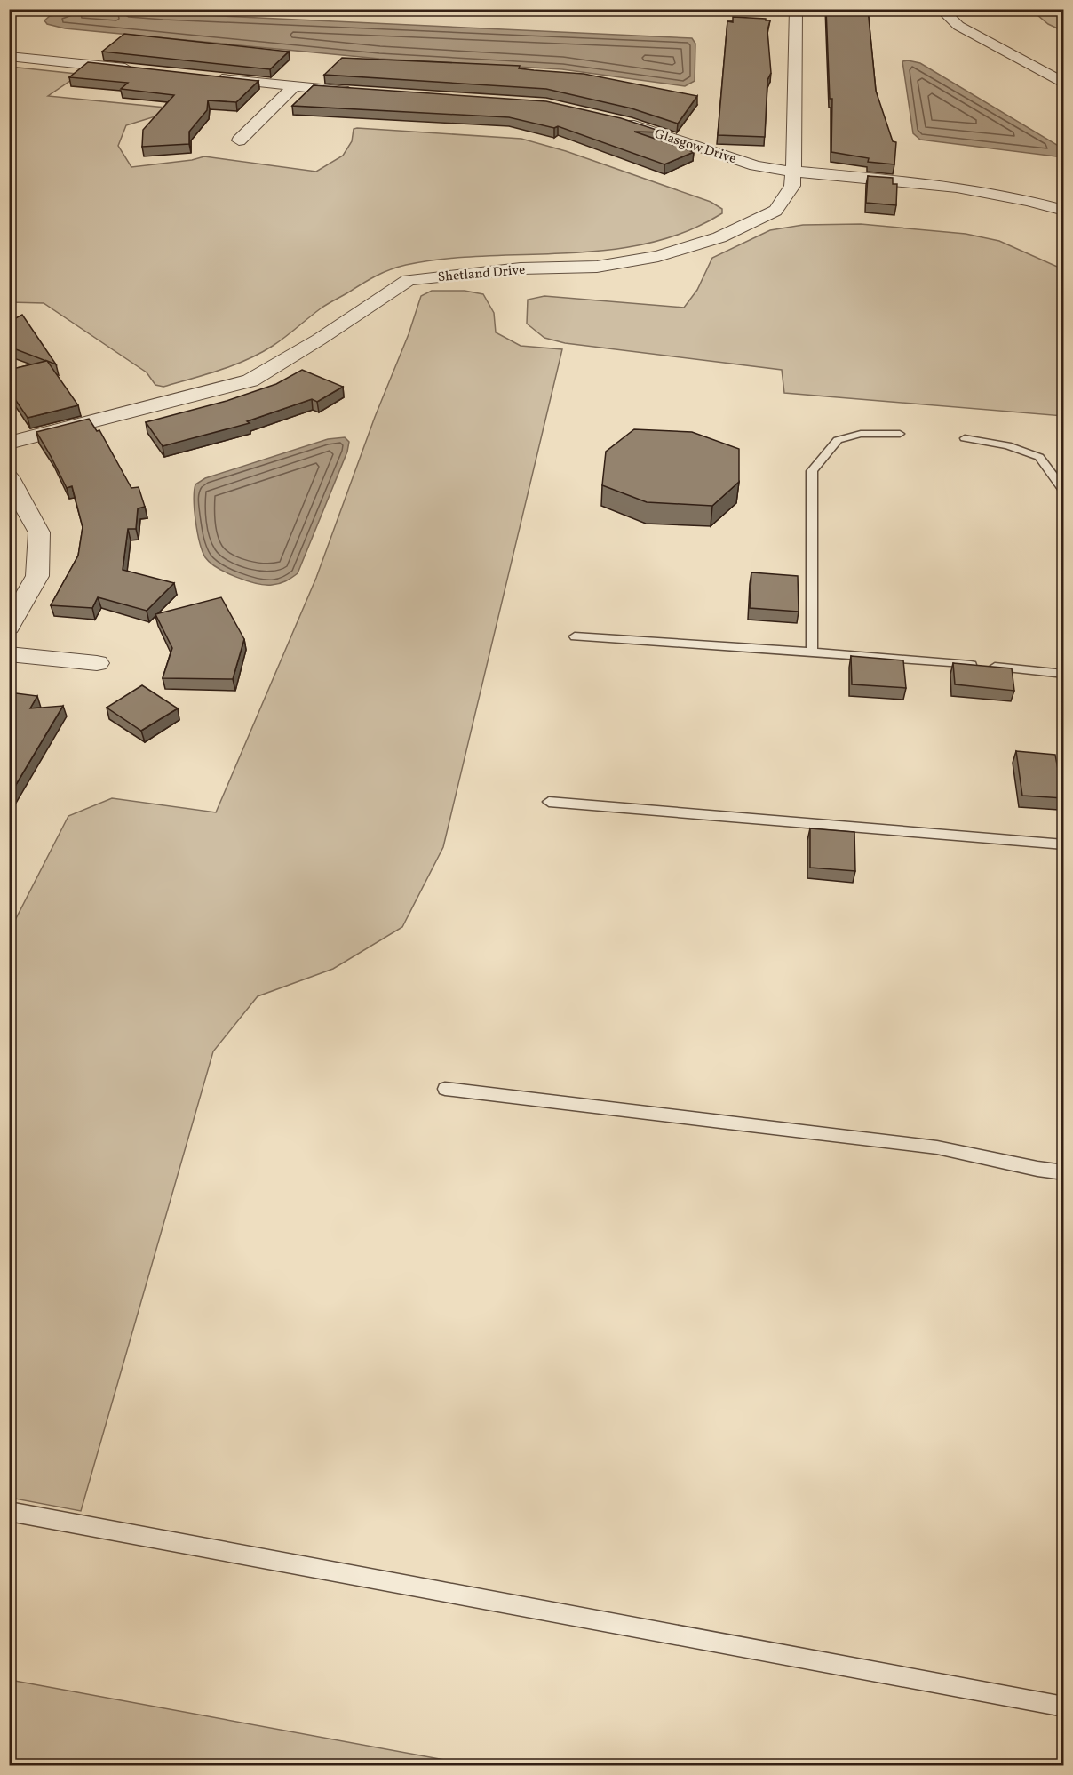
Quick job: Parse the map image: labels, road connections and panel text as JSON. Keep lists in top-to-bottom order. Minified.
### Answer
{"streets":{"street":["Glasgow Drive","Shetland Drive"]},"crossings":[["Glasgow Drive","Shetland Drive"]]}
